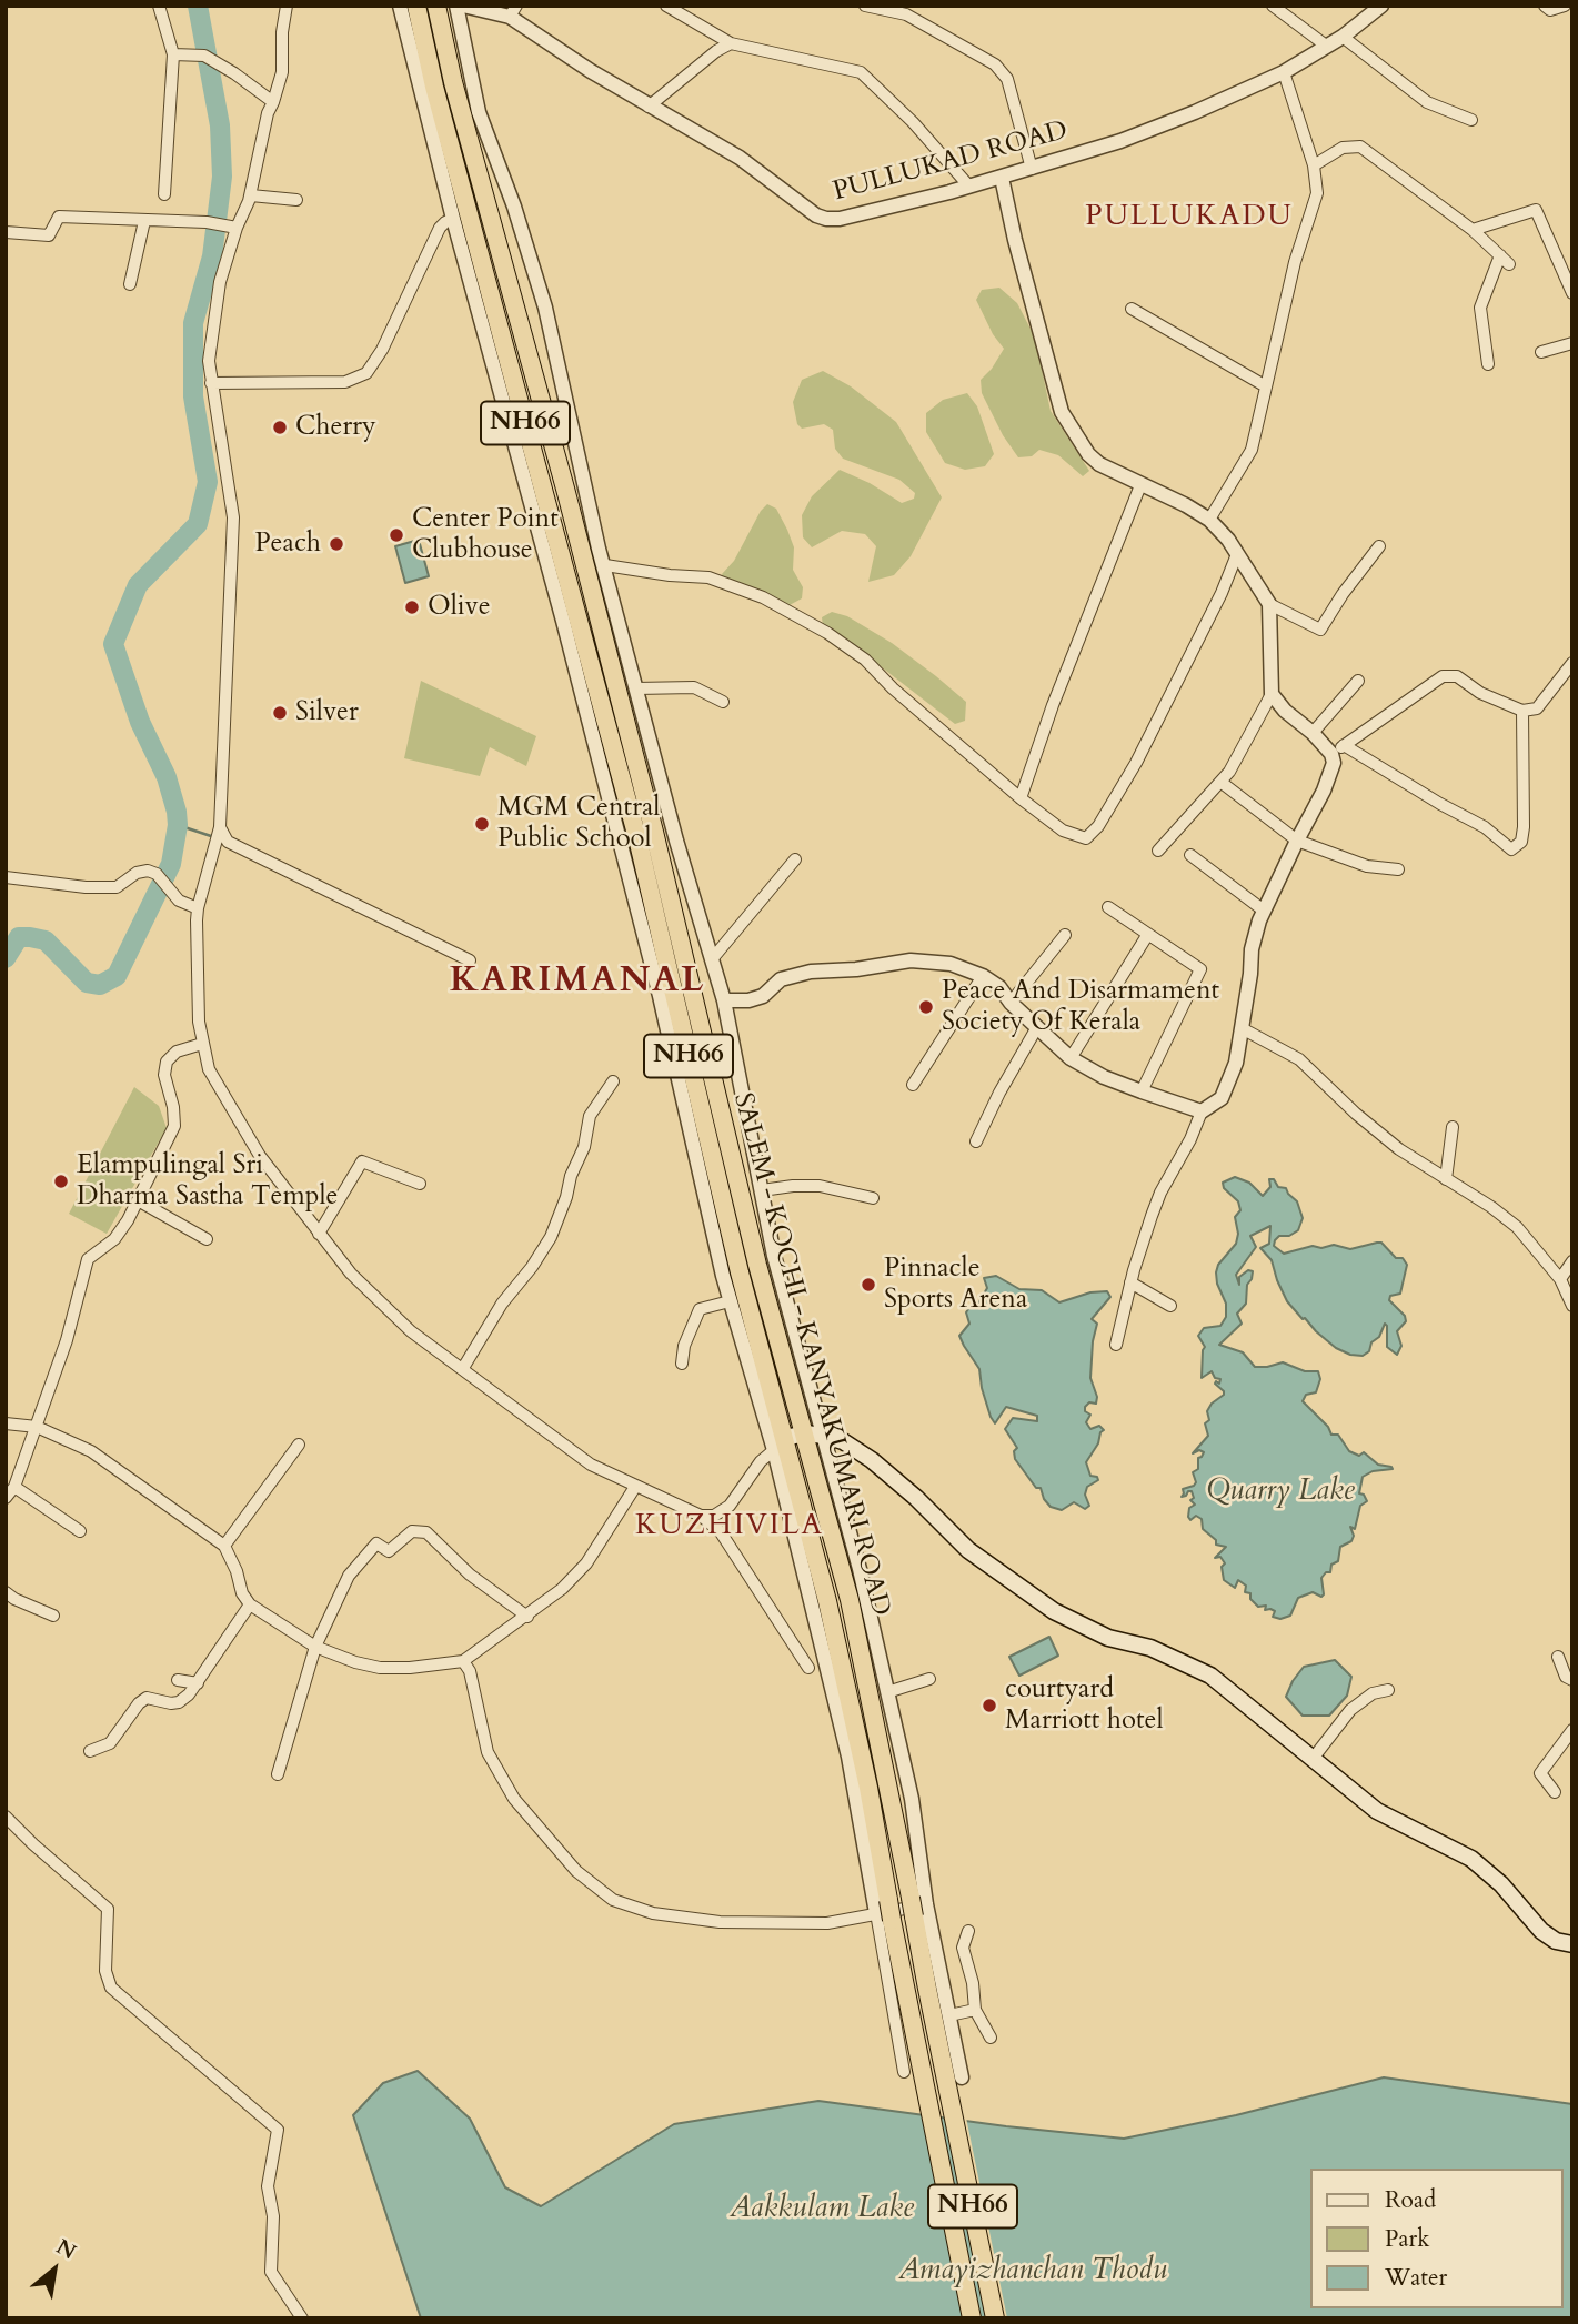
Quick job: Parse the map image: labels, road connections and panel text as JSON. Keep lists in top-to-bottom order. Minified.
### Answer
{"streets":{"highway":["NH66","SALEM - KOCHI - KANYAKUMARI ROAD"],"street":["PULLUKAD ROAD"]},"districts":["PULLUKADU","KARIMANAL","KUZHIVILA"],"water":["Quarry Lake","Aakkulam Lake","Amayizhanchan Thodu"],"places":["Cherry","Center Point Clubhouse","Peach","Olive","Silver","MGM Central Public School","Peace And Disarmament Society Of Kerala","Elampulingal Sri Dharma Sastha Temple","Pinnacle Sports Arena","courtyard Marriott hotel"],"legend":["Road","Park","Water"],"north":"top right"}
